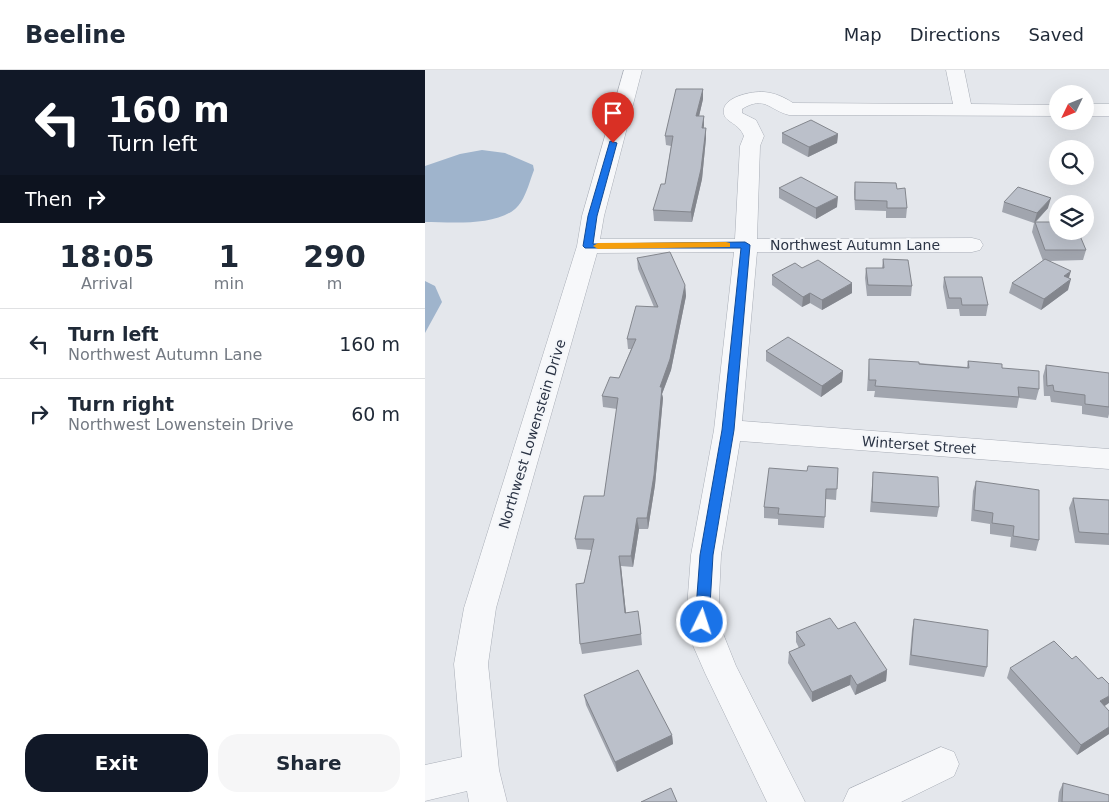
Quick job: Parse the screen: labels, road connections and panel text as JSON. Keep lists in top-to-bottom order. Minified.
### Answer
{"streets":{"street":["Northwest Autumn Lane","Northwest Lowenstein Drive","Winterset Street"]},"crossings":[["Northwest Autumn Lane","Northwest Lowenstein Drive"]],"north":"bottom left","page":{"header":"Beeline","nav":["Map","Directions","Saved"],"turn":["160 m","Turn left"],"then":"Then","eta":["18:05","Arrival","1","min","290","m"],"list":[{"name":"Turn left","note":"Northwest Autumn Lane","value":"160 m"},{"name":"Turn right","note":"Northwest Lowenstein Drive","value":"60 m"}],"buttons":["Exit","Share"]}}
